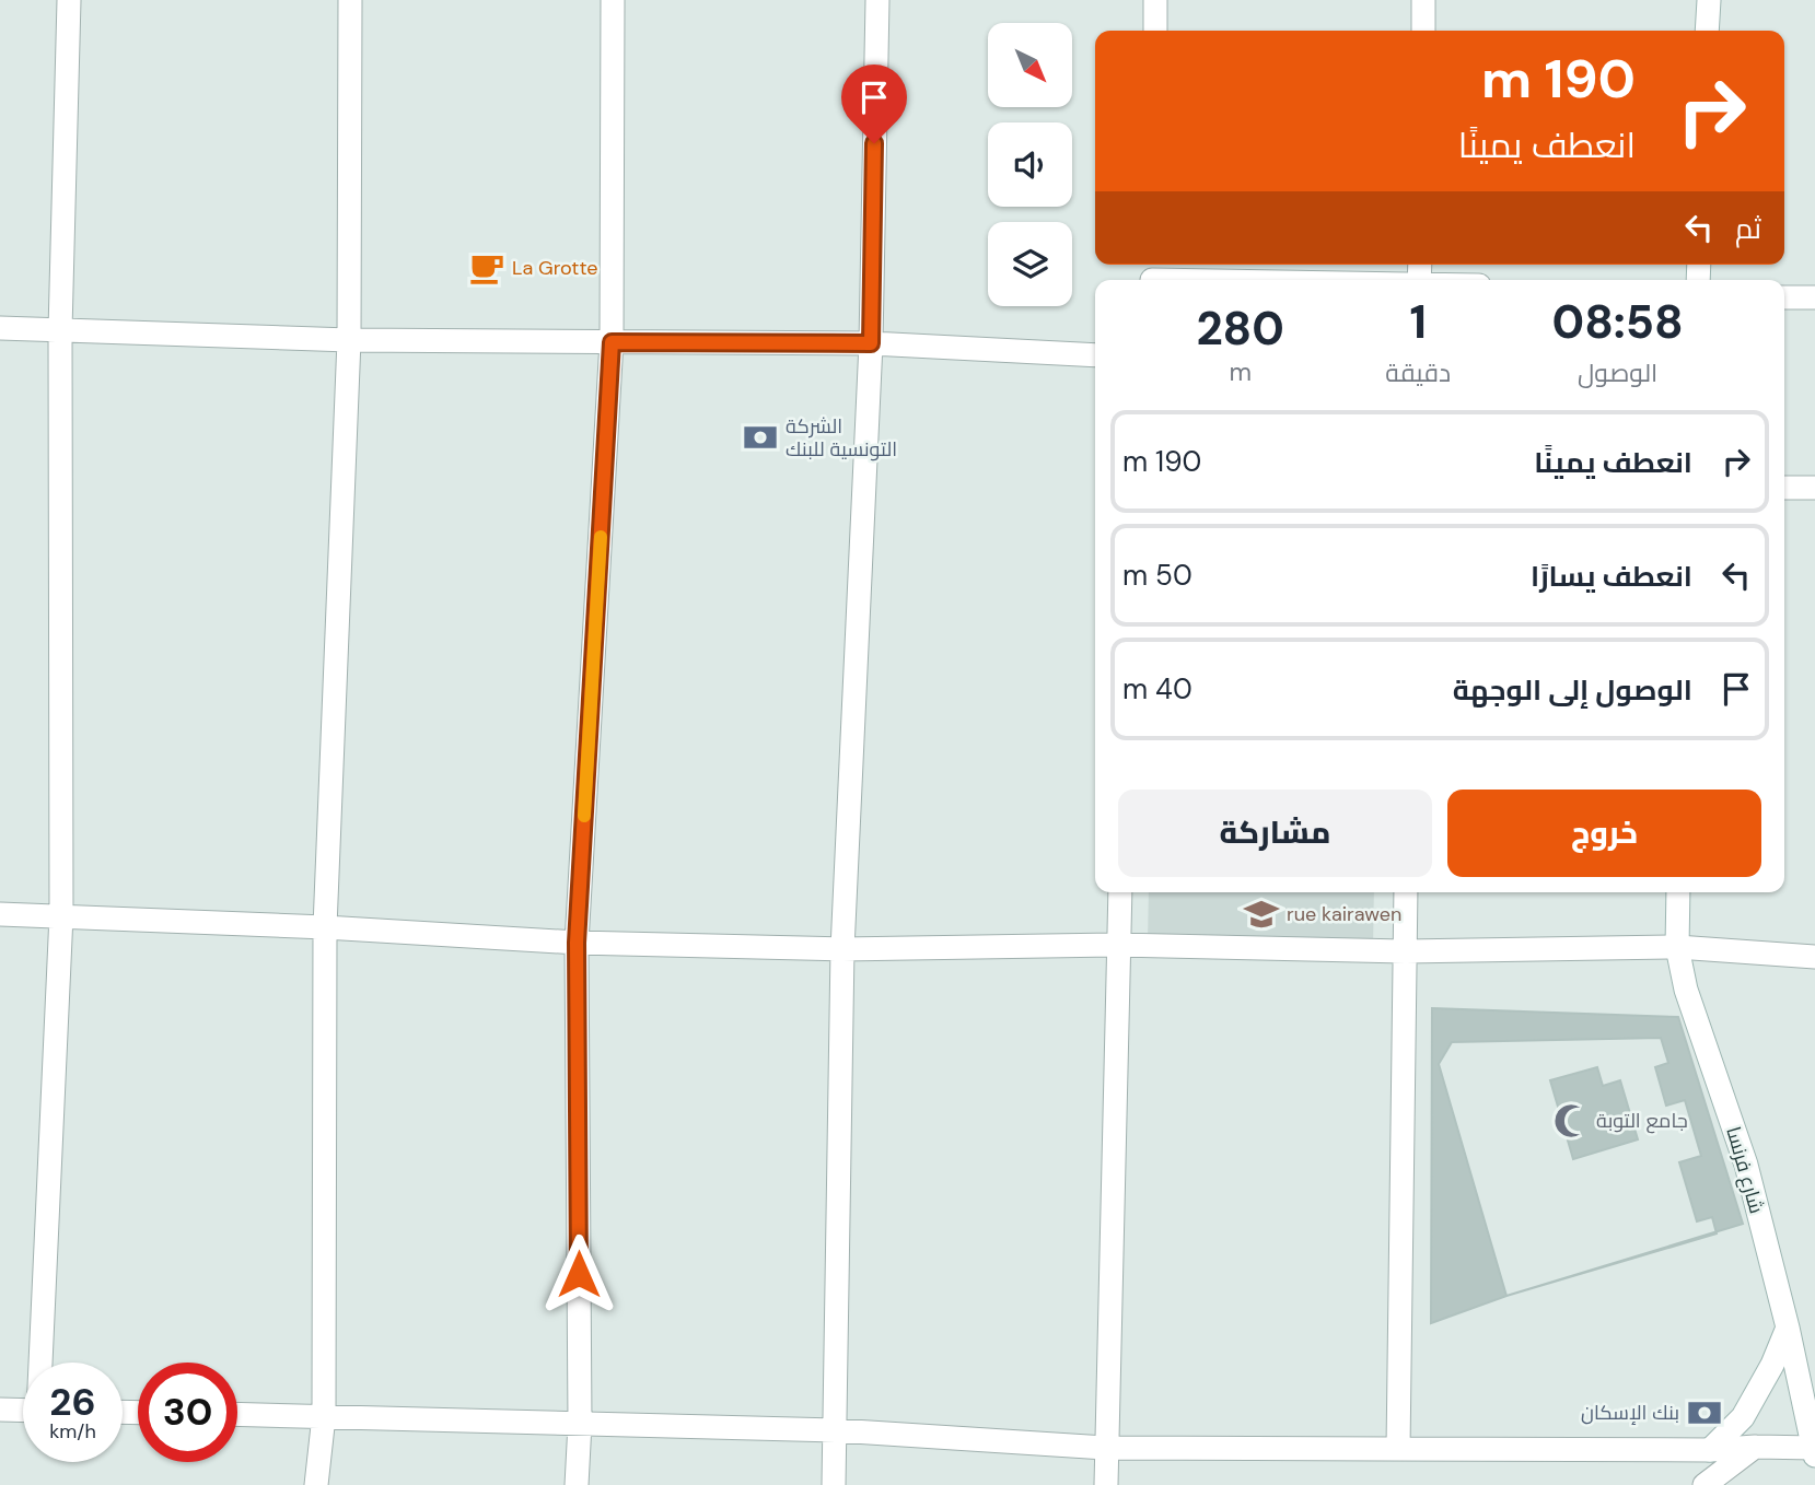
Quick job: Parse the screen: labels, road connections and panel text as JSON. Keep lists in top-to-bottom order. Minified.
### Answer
{"streets":{"street":["شارع فرنسا"]},"places":{"cafe":["La Grotte"],"bank":["الشركة التونسية للبنك","بنك الإسكان"],"school or university":["rue kairawen"],"mosque":["جامع التوبة"]},"north":"bottom right","page":{"turn":["190 m","انعطف يمينًا"],"then":"ثم","eta":["08:58","الوصول","1","دقيقة","280","m"],"list":[{"name":"انعطف يمينًا","value":"190 m"},{"name":"انعطف يسارًا","value":"50 m"},{"name":"الوصول إلى الوجهة","value":"40 m"}],"buttons":["خروج","مشاركة"],"speed":"26 km/h","limit":"30"}}
